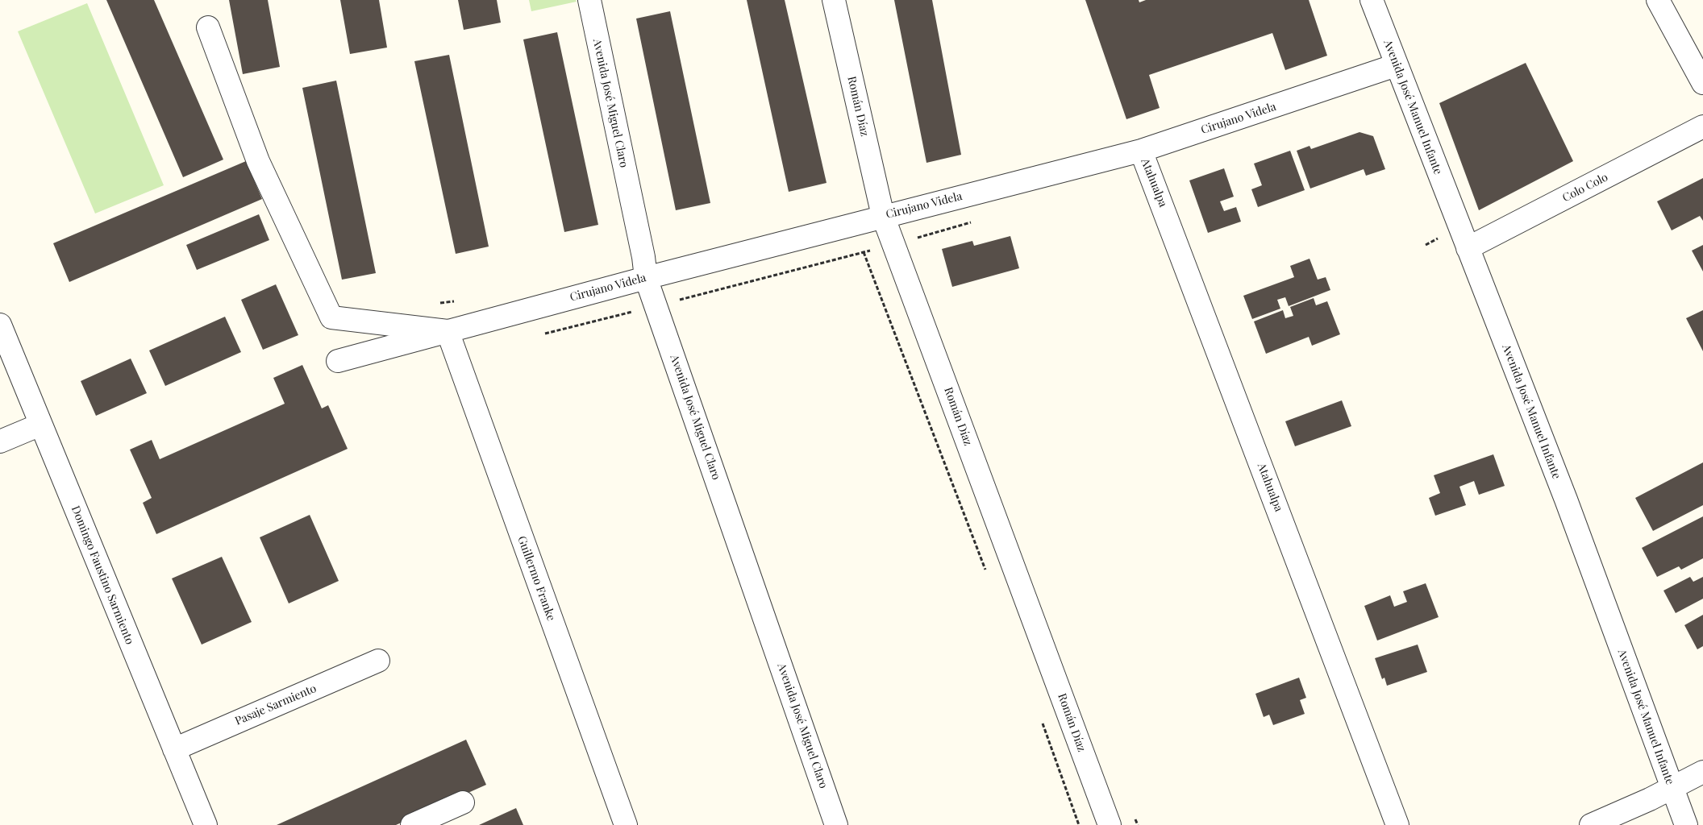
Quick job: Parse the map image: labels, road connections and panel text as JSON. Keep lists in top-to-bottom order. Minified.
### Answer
{"streets":{"street":["Avenida José Miguel Claro","Román Díaz","Avenida José Manuel Infante","Cirujano Videla","Atahualpa","Colo Colo","Domingo Faustino Sarmiento","Guillermo Franke","Pasaje Sarmiento"]},"crossings":[["Avenida José Miguel Claro","Cirujano Videla"],["Román Díaz","Cirujano Videla"],["Avenida José Manuel Infante","Cirujano Videla"],["Avenida José Manuel Infante","Colo Colo"],["Cirujano Videla","Atahualpa"],["Cirujano Videla","Guillermo Franke"],["Domingo Faustino Sarmiento","Pasaje Sarmiento"]]}
